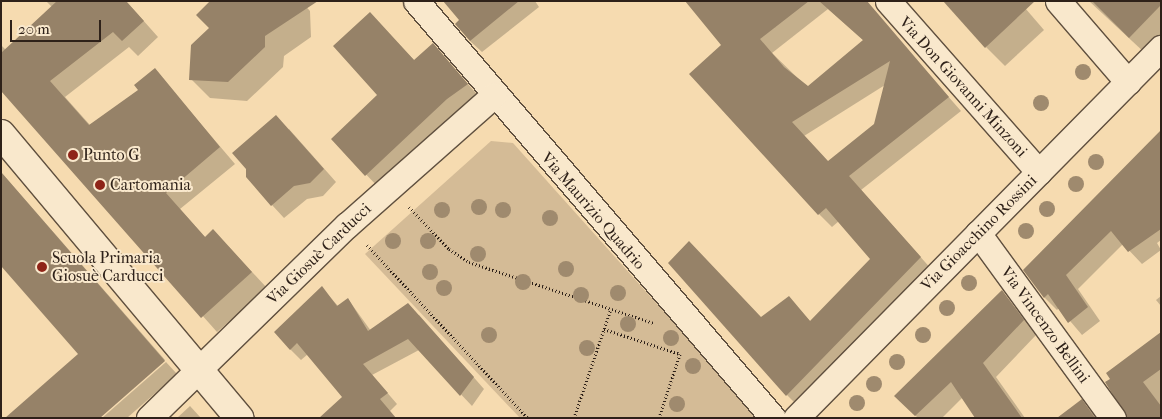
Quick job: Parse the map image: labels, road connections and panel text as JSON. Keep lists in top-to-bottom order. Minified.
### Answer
{"streets":{"street":["Via Don Giovanni Minzoni","Via Maurizio Quadrio","Via Gioacchino Rossini","Via Giosuè Carducci","Via Vincenzo Bellini"]},"crossings":[["Via Don Giovanni Minzoni","Via Gioacchino Rossini"],["Via Maurizio Quadrio","Via Giosuè Carducci"],["Via Gioacchino Rossini","Via Vincenzo Bellini"]],"places":["Punto G","Cartomania","Scuola Primaria Giosuè Carducci"],"scale_bar":"20 m"}
